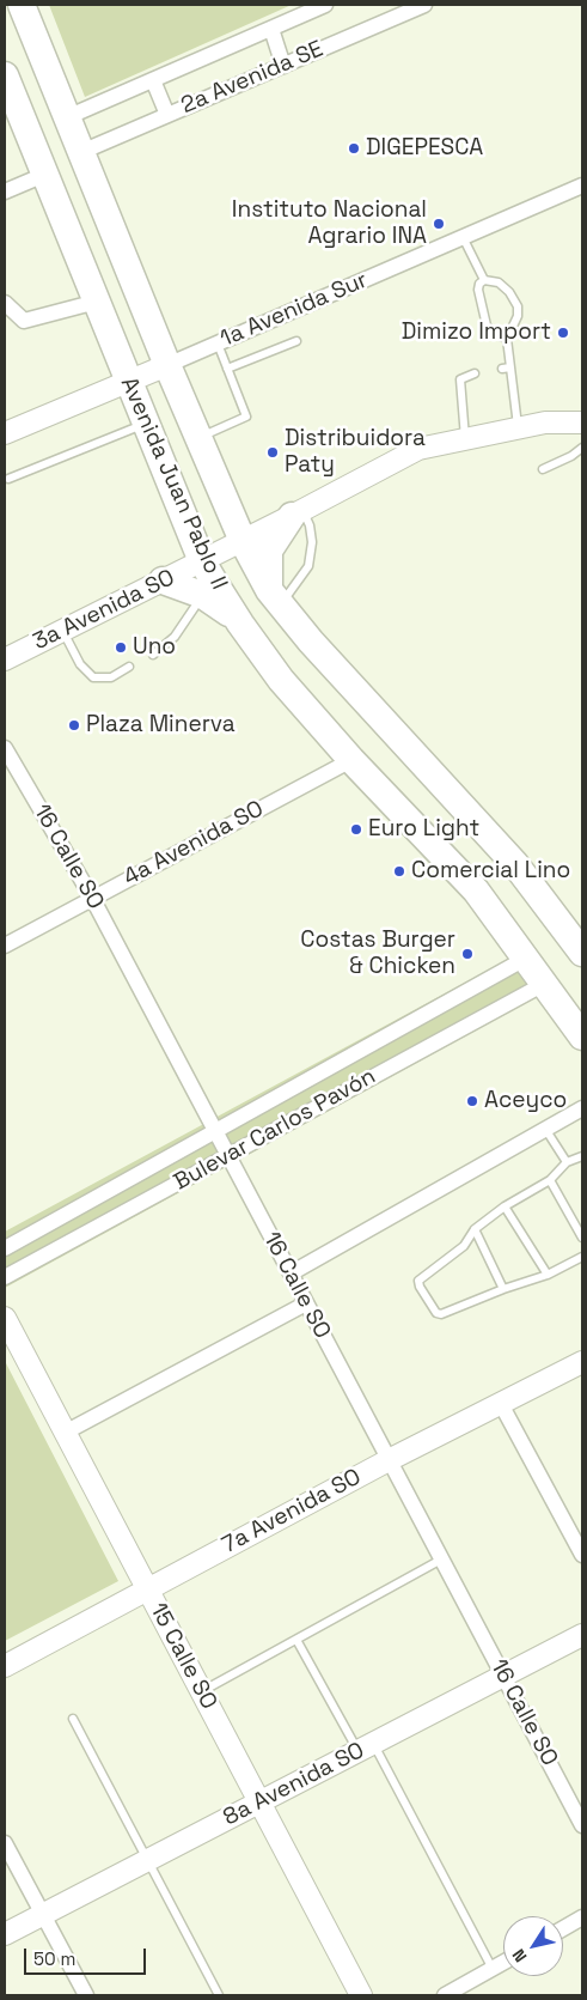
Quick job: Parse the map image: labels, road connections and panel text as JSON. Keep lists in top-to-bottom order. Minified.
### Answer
{"streets":{"highway":["Avenida Juan Pablo II"],"street":["2a Avenida SE","1a Avenida Sur","3a Avenida SO","4a Avenida SO","16 Calle SO","Bulevar Carlos Pavón","7a Avenida SO","15 Calle SO","8a Avenida SO"]},"crossings":[["2a Avenida SE","Avenida Juan Pablo II"],["1a Avenida Sur","Avenida Juan Pablo II"],["Avenida Juan Pablo II","3a Avenida SO"],["Avenida Juan Pablo II","4a Avenida SO"],["Avenida Juan Pablo II","Bulevar Carlos Pavón"],["4a Avenida SO","16 Calle SO"],["16 Calle SO","Bulevar Carlos Pavón"],["16 Calle SO","7a Avenida SO"],["16 Calle SO","8a Avenida SO"],["7a Avenida SO","15 Calle SO"],["15 Calle SO","8a Avenida SO"]],"places":["DIGEPESCA","Instituto Nacional Agrario INA","Dimizo Import","Distribuidora Paty","Uno","Plaza Minerva","Euro Light","Comercial Lino","Costas Burger & Chicken","Aceyco"],"scale_bar":"50 m","north":"bottom left"}
